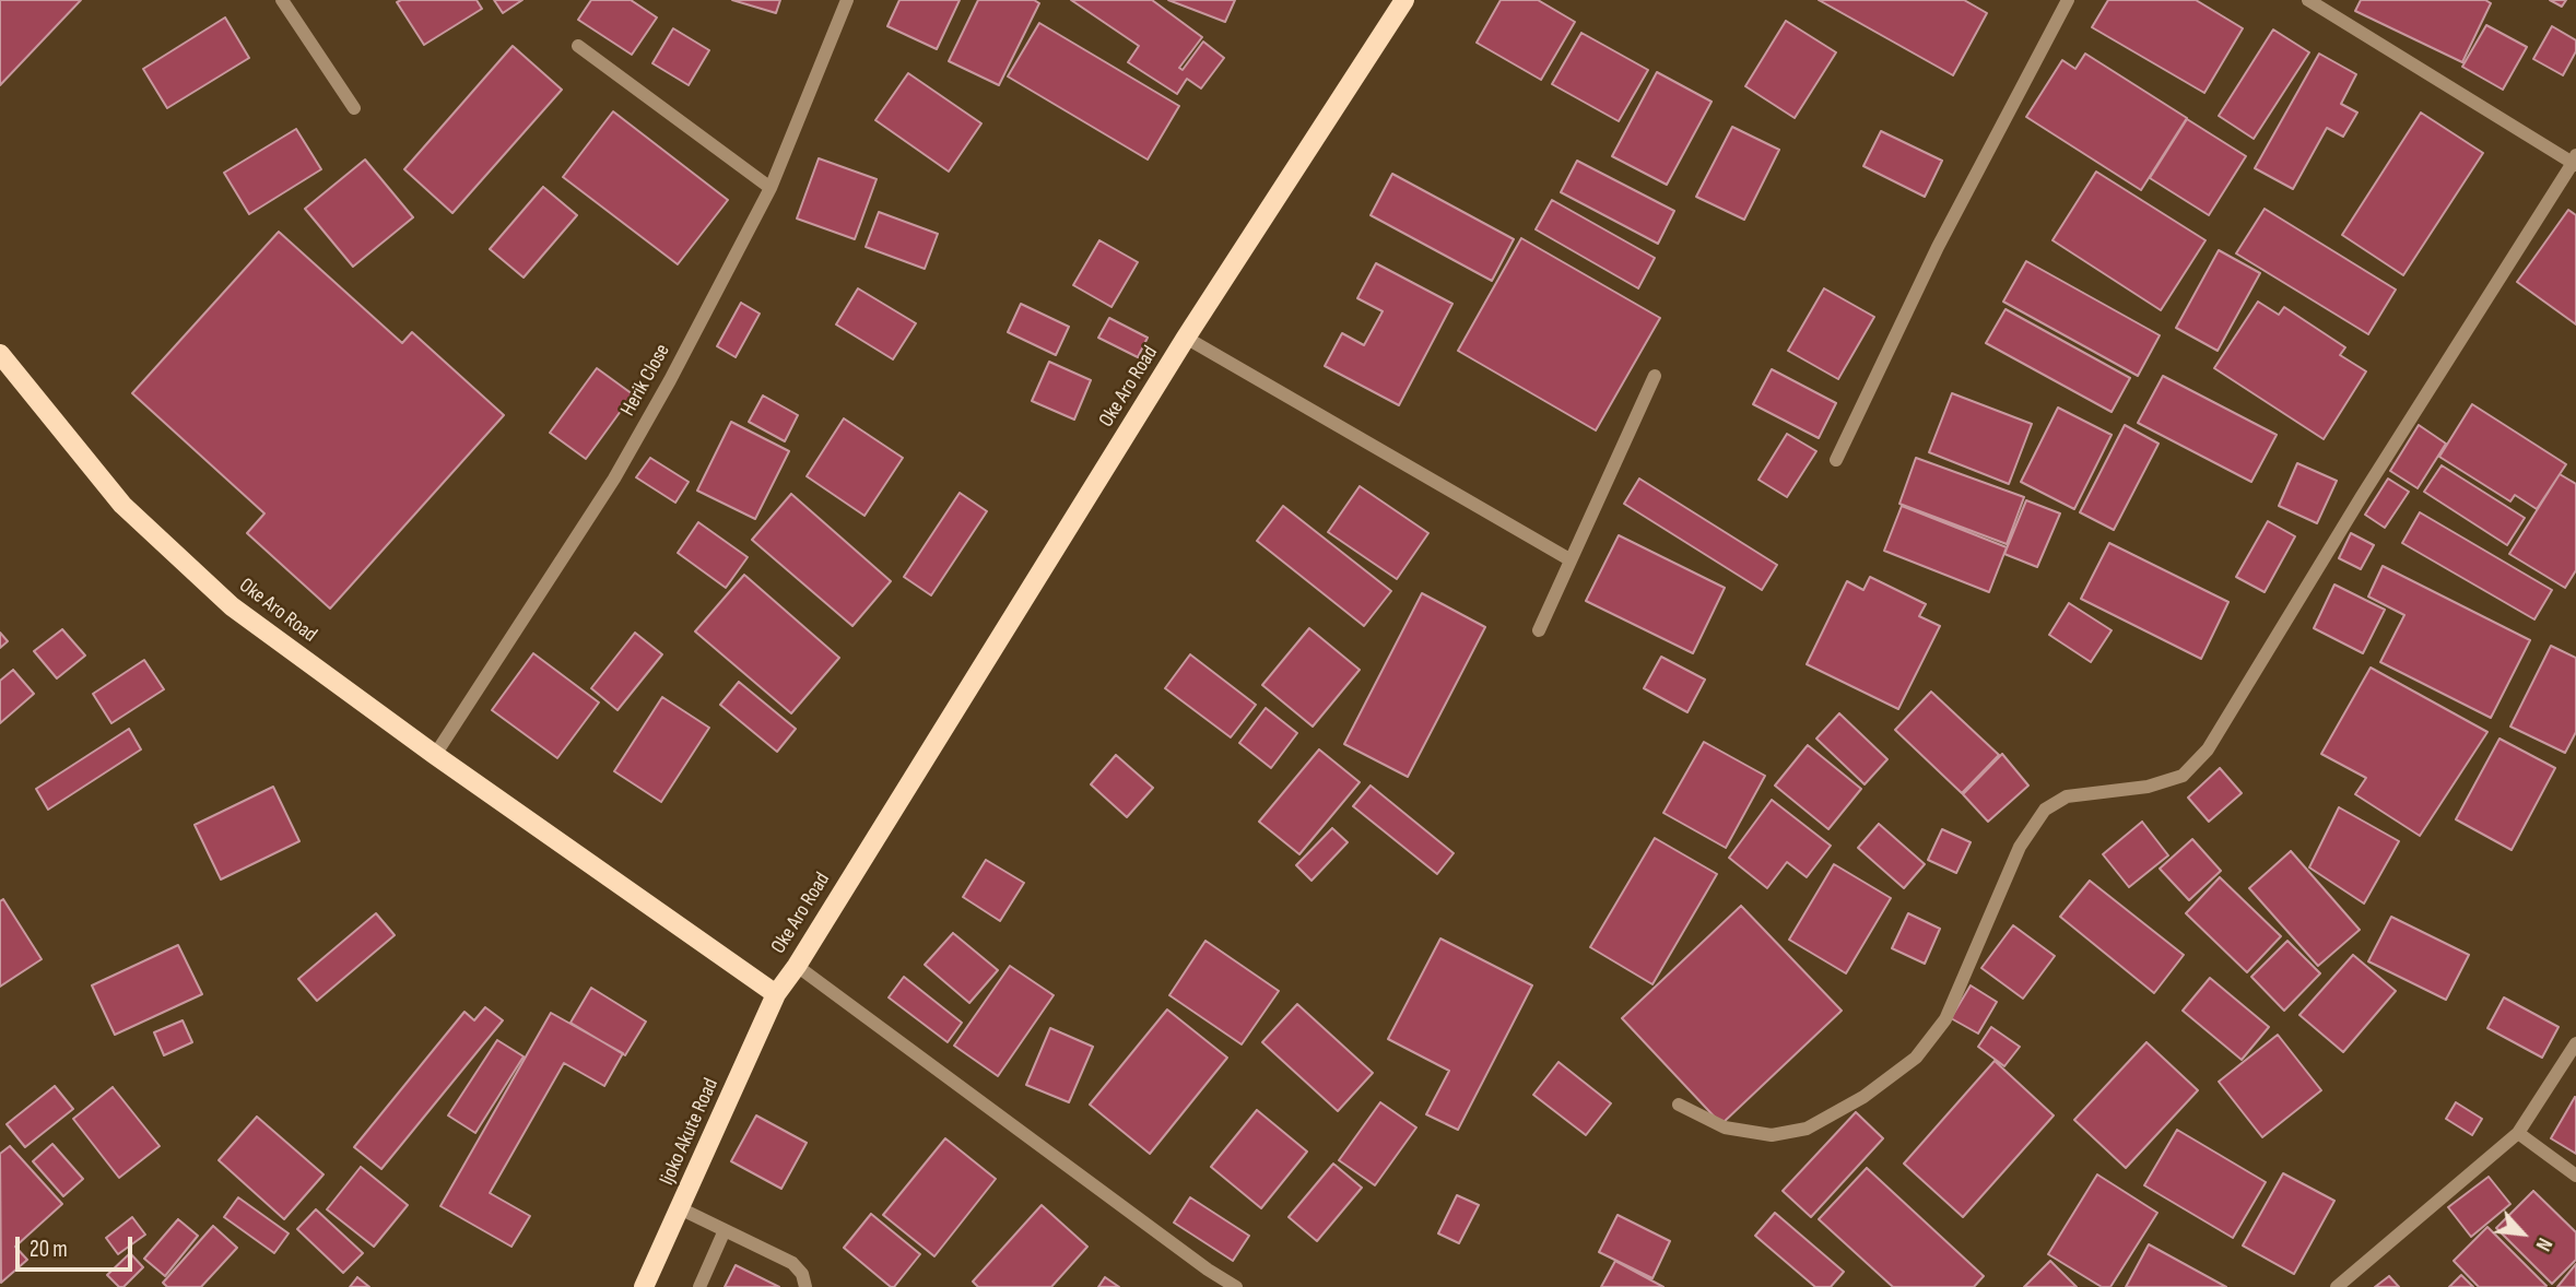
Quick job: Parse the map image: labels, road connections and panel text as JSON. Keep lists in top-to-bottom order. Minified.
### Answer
{"streets":{"main road":["Oke Aro Road","Ijoko Akute Road"],"street":["Herik Close"]},"crossings":[["Herik Close","Oke Aro Road"],["Oke Aro Road","Ijoko Akute Road"]],"scale_bar":"20 m","north":"bottom right"}
